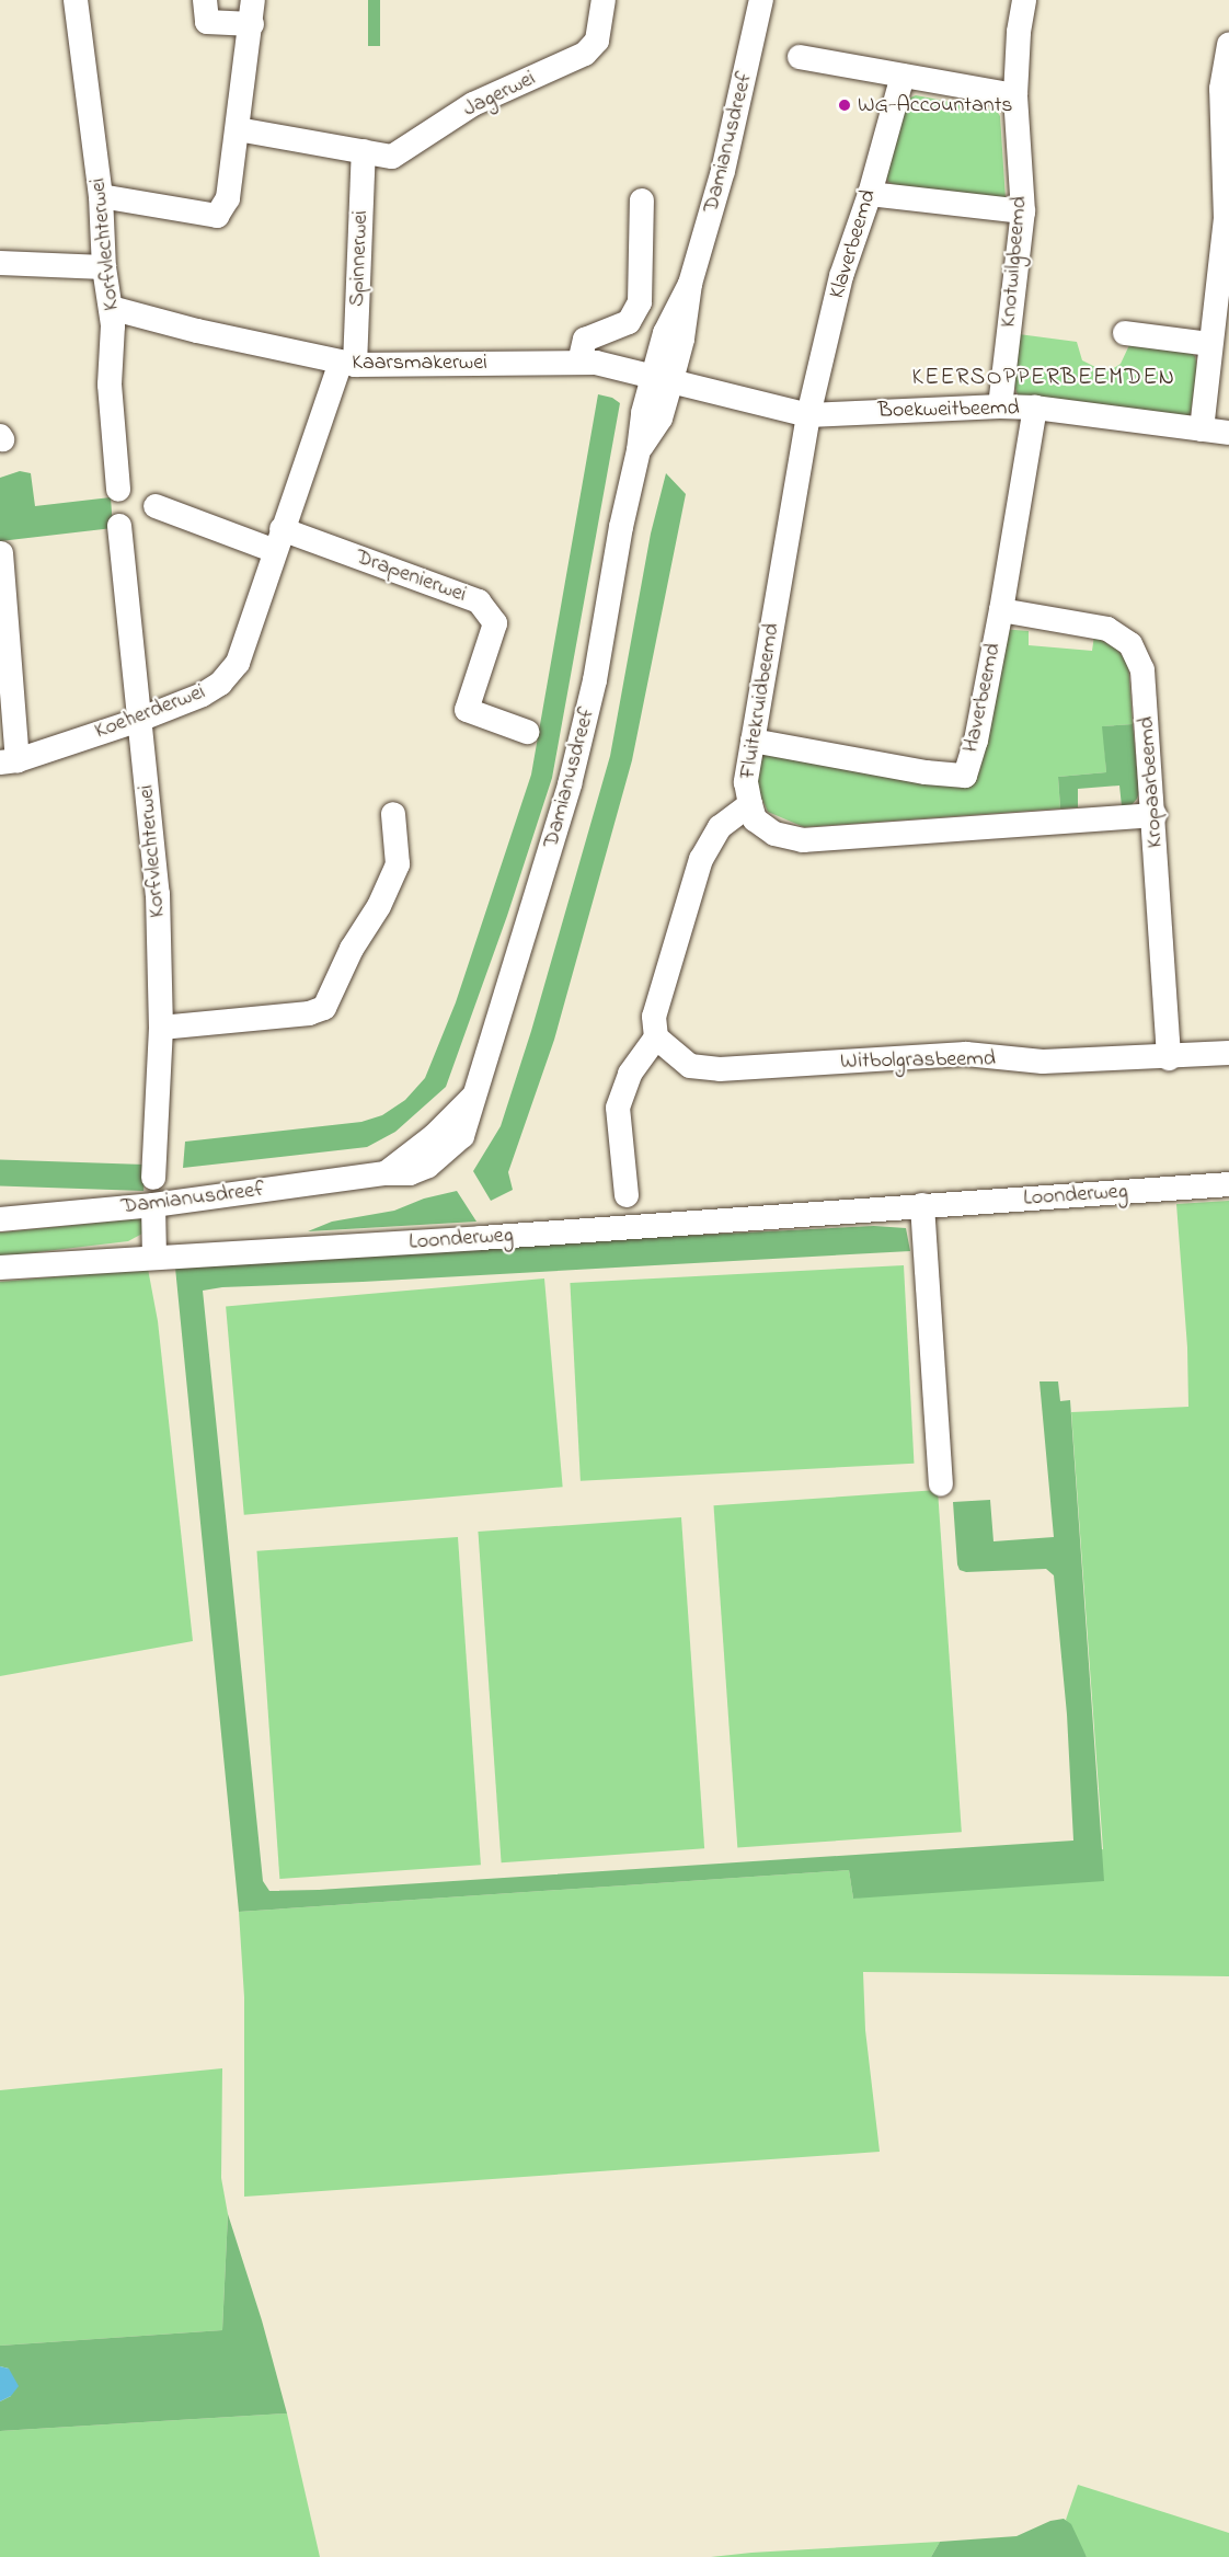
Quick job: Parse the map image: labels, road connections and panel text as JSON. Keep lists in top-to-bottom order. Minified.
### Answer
{"streets":{"street":["Jagerwei","Damianusdreef","Korfvlechterwei","Klaverbeemd","Spinnerwei","Knotwilgbeemd","Kaarsmakerwei","Boekweitbeemd","Drapenierwei","Haverbeemd","Fluitekruidbeemd","Koeherderwei","Kropaarbeemd","Witbolgrasbeemd","Loonderweg"]},"crossings":[["Jagerwei","Spinnerwei"],["Damianusdreef","Kaarsmakerwei"],["Damianusdreef","Boekweitbeemd"],["Korfvlechterwei","Kaarsmakerwei"],["Korfvlechterwei","Koeherderwei"],["Klaverbeemd","Boekweitbeemd"],["Klaverbeemd","Fluitekruidbeemd"],["Spinnerwei","Kaarsmakerwei"],["Spinnerwei","Koeherderwei"],["Knotwilgbeemd","Boekweitbeemd"],["Kaarsmakerwei","Boekweitbeemd"],["Kaarsmakerwei","Koeherderwei"],["Boekweitbeemd","Haverbeemd"],["Boekweitbeemd","Fluitekruidbeemd"],["Drapenierwei","Koeherderwei"],["Haverbeemd","Fluitekruidbeemd"],["Haverbeemd","Kropaarbeemd"],["Fluitekruidbeemd","Kropaarbeemd"],["Kropaarbeemd","Witbolgrasbeemd"]],"districts":["KEERSOPPERBEEMDEN"],"places":["WG-Accountants"]}
